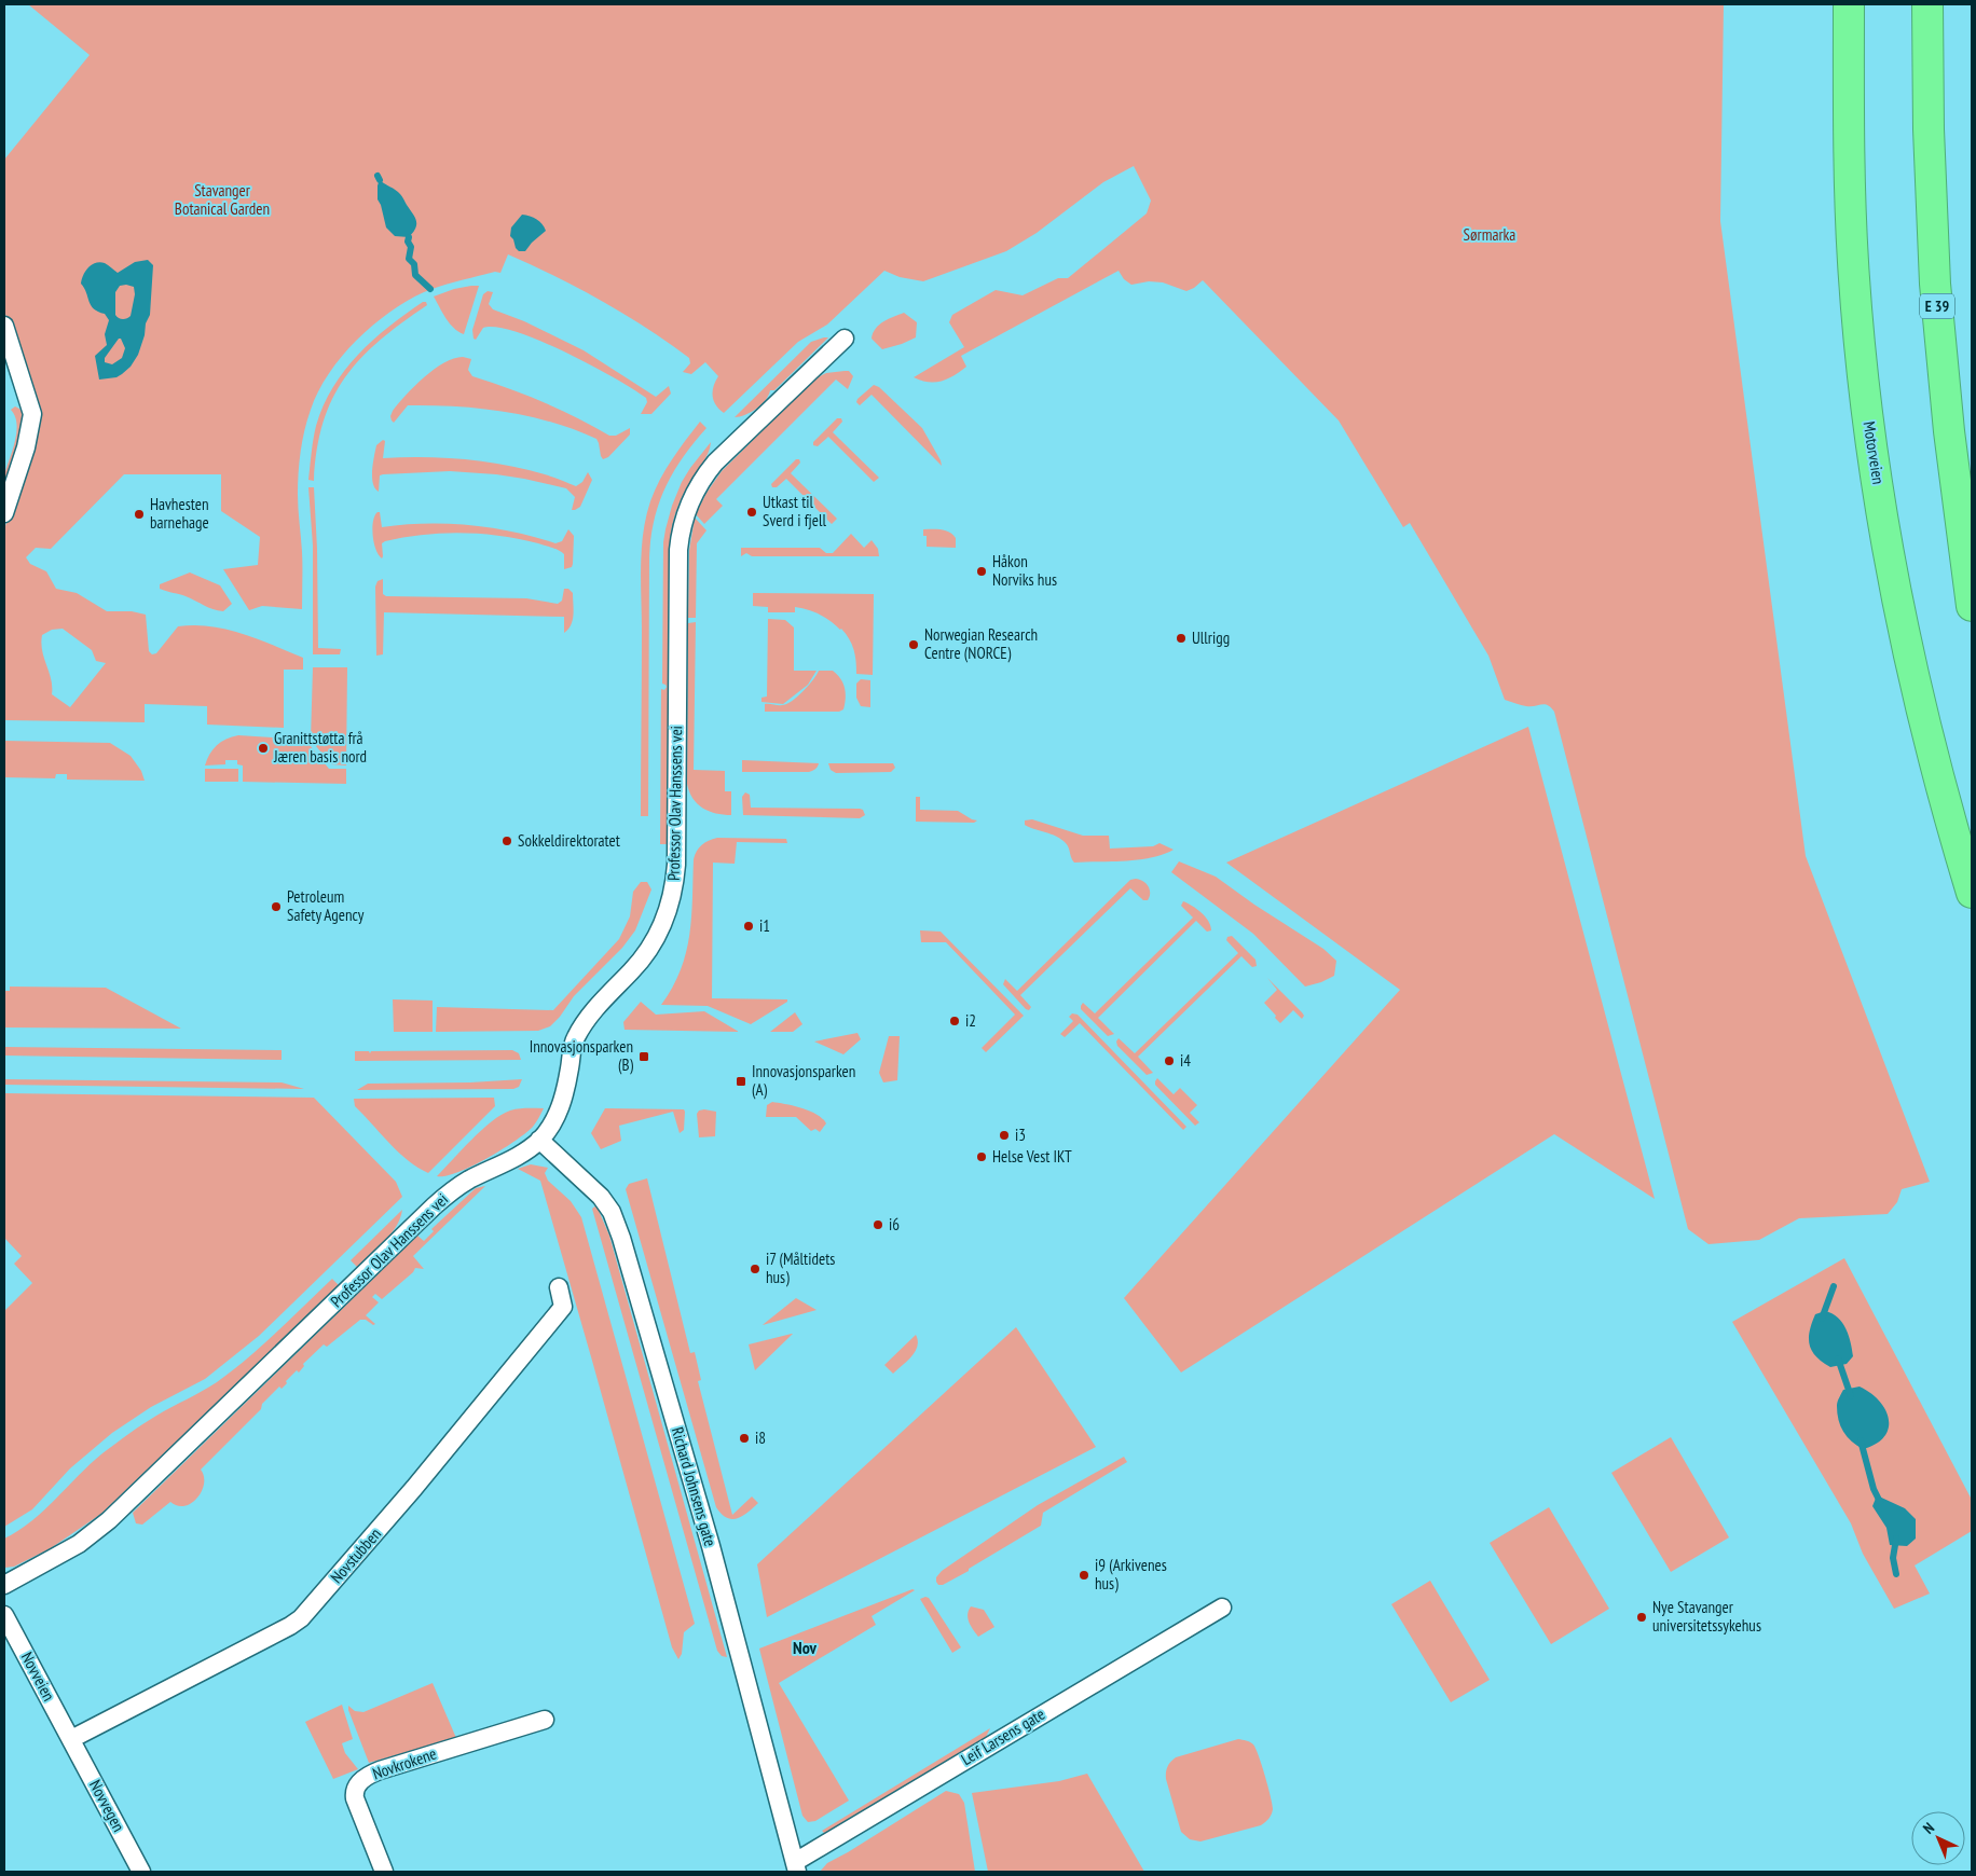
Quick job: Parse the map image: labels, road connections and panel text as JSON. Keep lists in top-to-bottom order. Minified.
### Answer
{"streets":{"highway":["E 39","Motorveien"],"street":["Professor Olav Hanssens vei","Richard Johnsens gate","Novstubben","Novveien","Leif Larsens gate","Novkrokene","Novvegen"]},"crossings":[["Professor Olav Hanssens vei","Richard Johnsens gate"],["Richard Johnsens gate","Leif Larsens gate"],["Novstubben","Novveien"],["Novstubben","Novvegen"],["Novveien","Novvegen"]],"districts":["Nov"],"parks":["Stavanger Botanical Garden","Sørmarka"],"places":{"other":["Utkast til Sverd i fjell","Havhesten barnehage","Håkon Norviks hus","Ullrigg","Norwegian Research Centre (NORCE)","Granittstøtta frå Jæren basis nord","Sokkeldirektoratet","Petroleum Safety Agency","i1","i2","i4","i3","Helse Vest IKT","i6","i7 (Måltidets hus)","i8","i9 (Arkivenes hus)","Nye Stavanger universitetssykehus"],"transit":["Innovasjonsparken (B)","Innovasjonsparken (A)"]},"north":"top left"}
